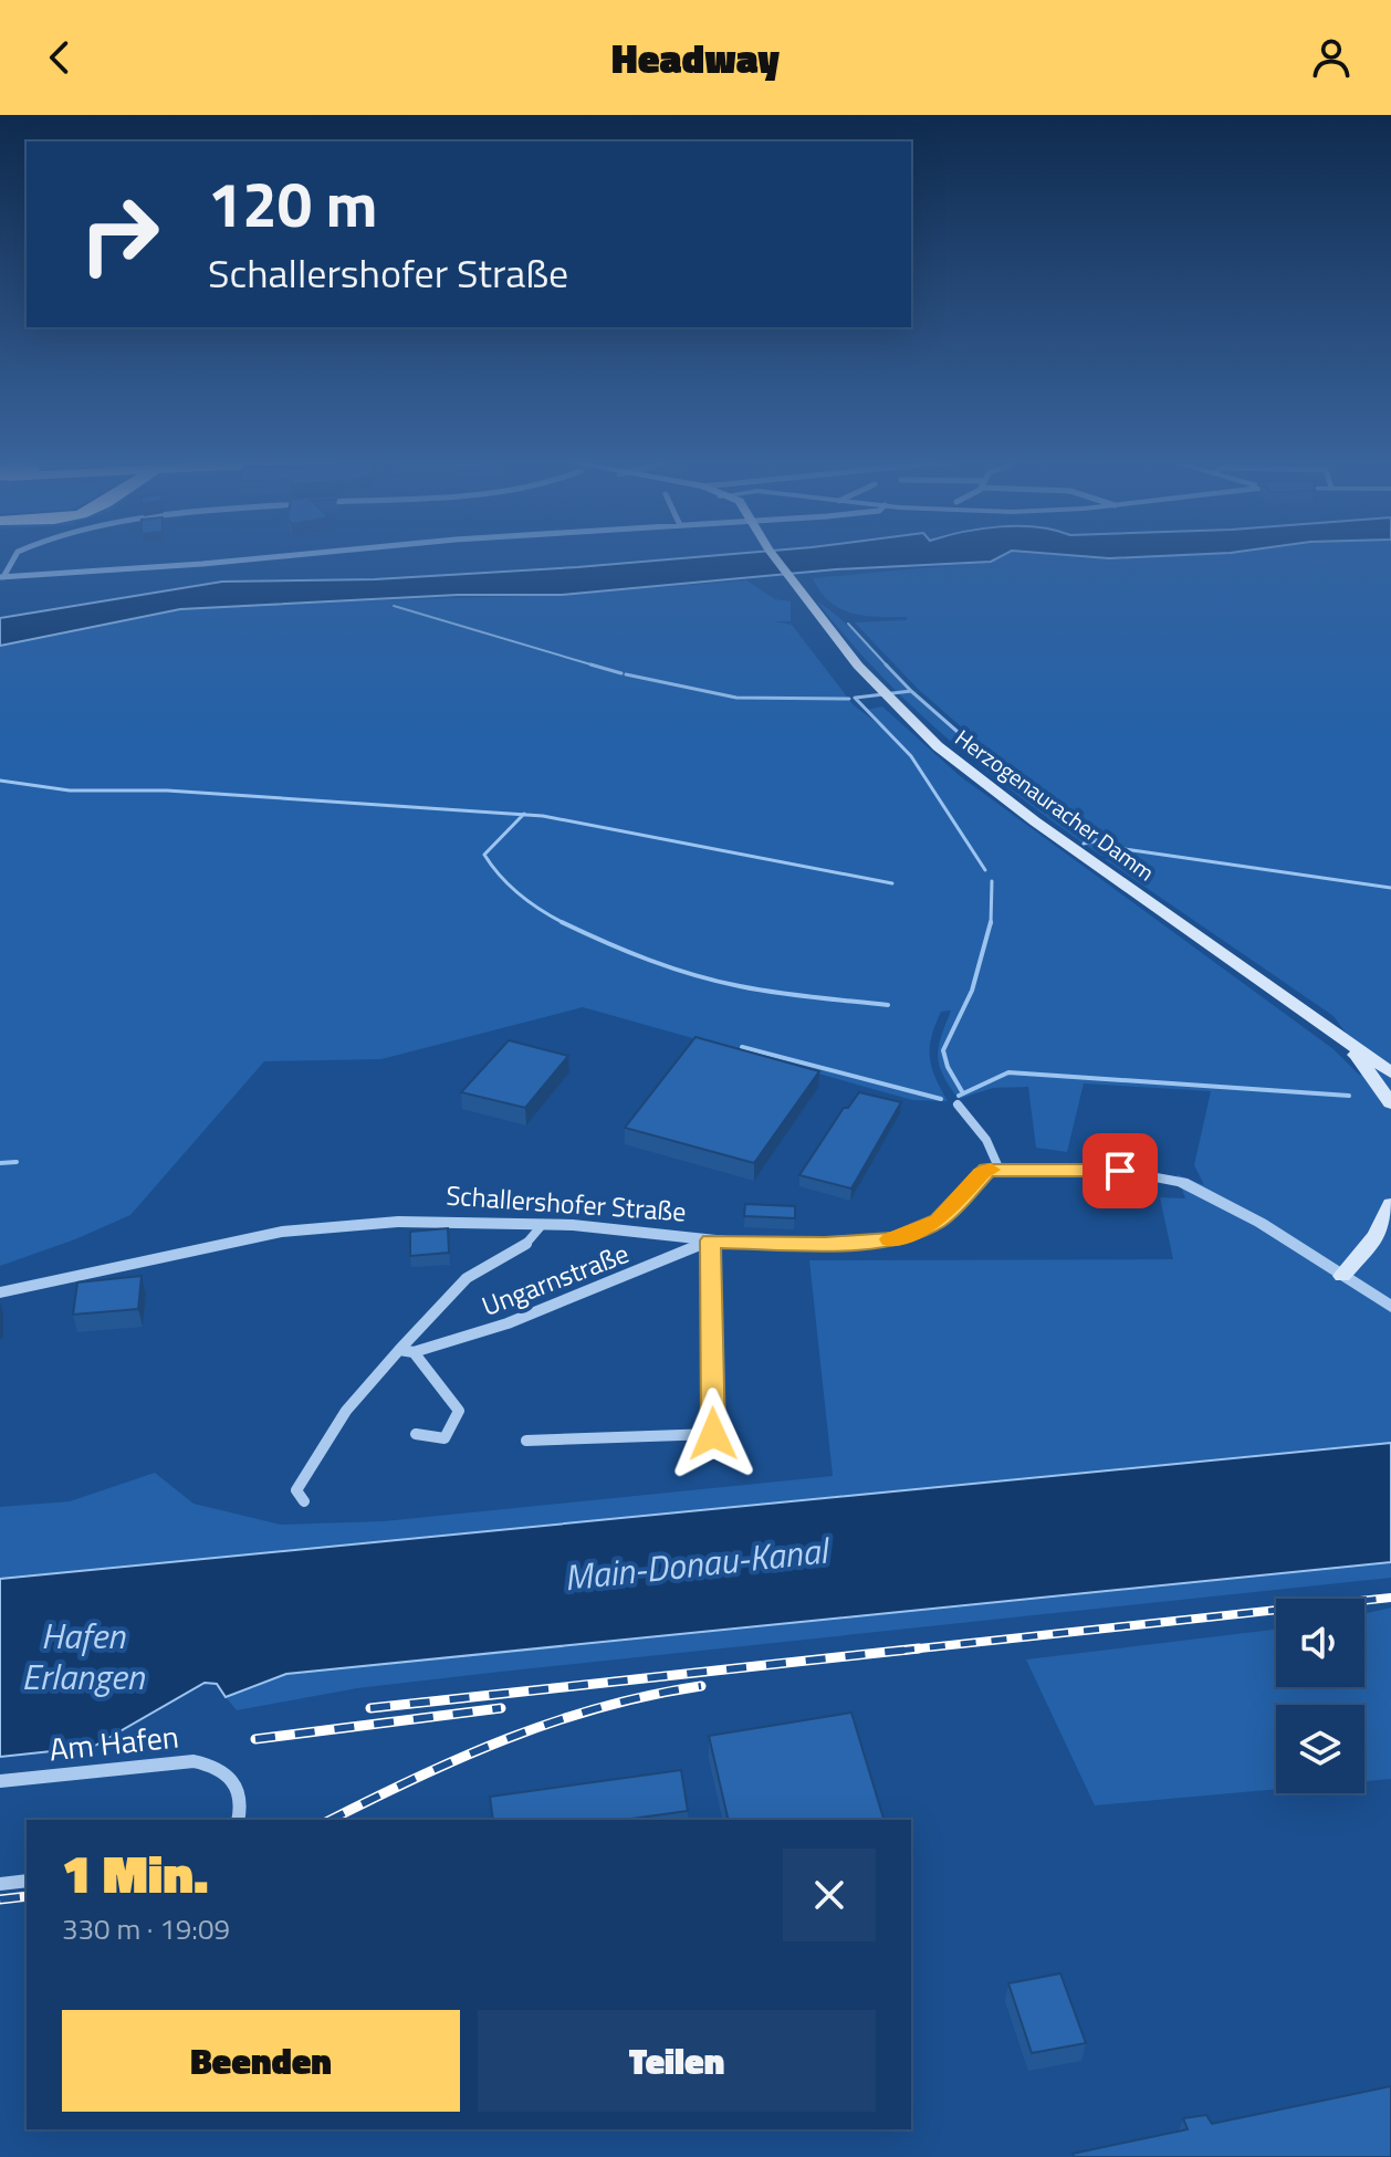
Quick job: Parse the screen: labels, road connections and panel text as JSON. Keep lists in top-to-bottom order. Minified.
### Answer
{"streets":{"main road":["Herzogenauracher Damm"],"street":["Schallershofer Straße","Ungarnstraße","Am Hafen"]},"crossings":[["Schallershofer Straße","Ungarnstraße"]],"water":["Main-Donau-Kanal","Hafen Erlangen"],"page":{"header":"Headway","turn":["120 m","Schallershofer Straße"],"heading":["1 Min.","330 m · 19:09"],"buttons":["Beenden","Teilen"]}}
